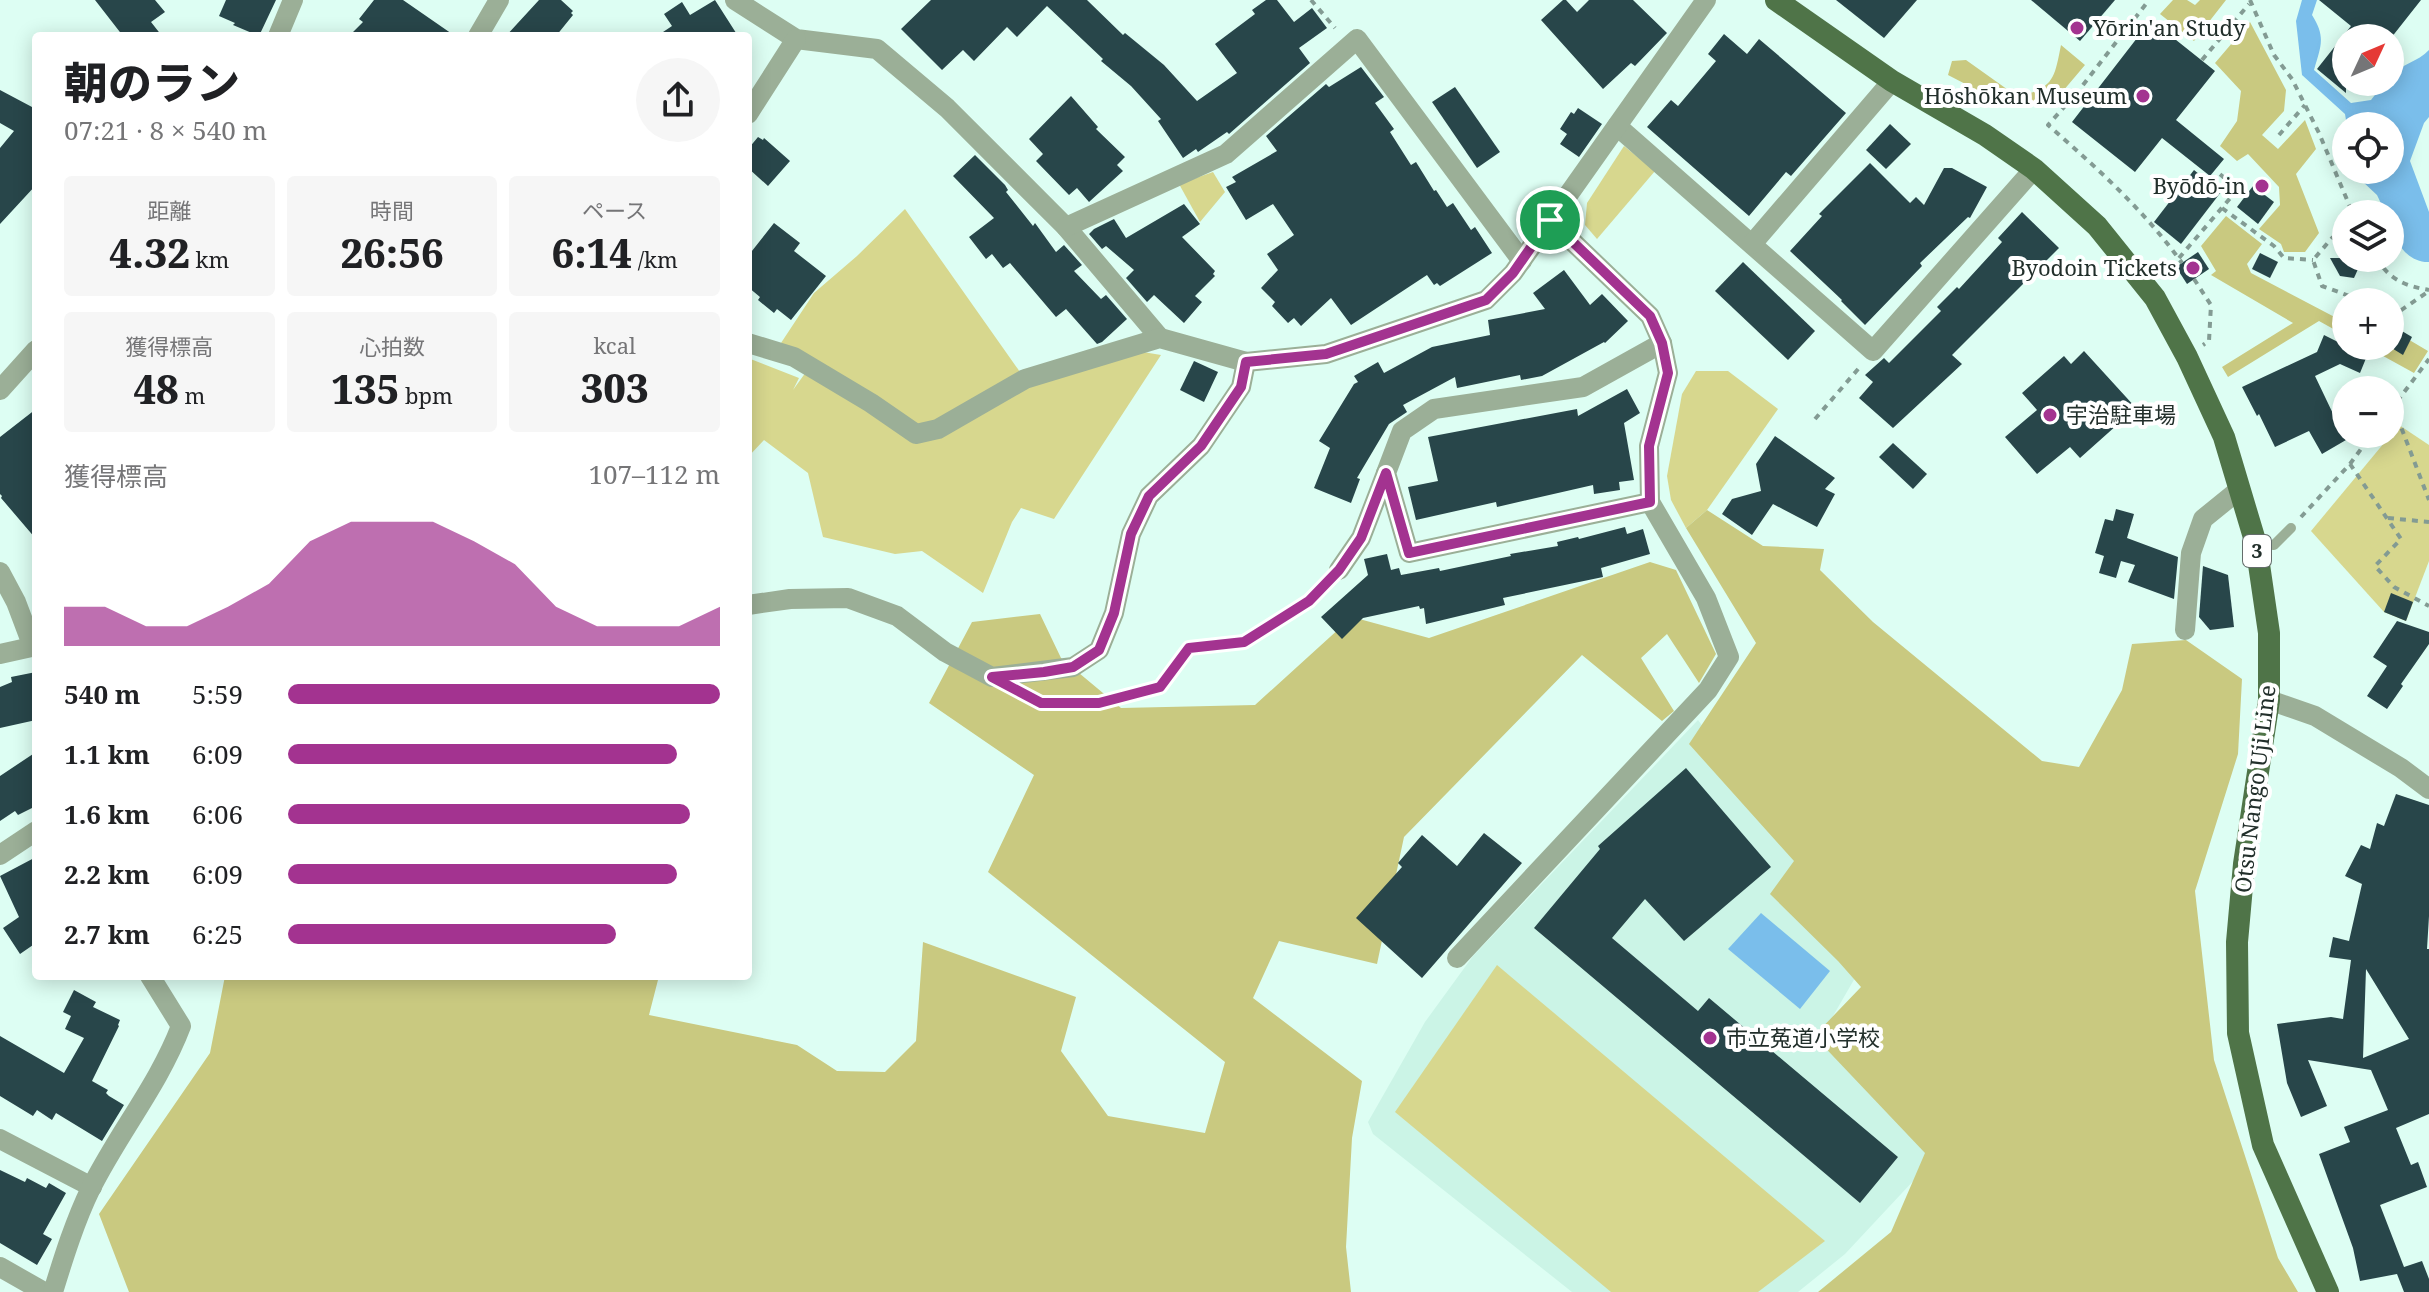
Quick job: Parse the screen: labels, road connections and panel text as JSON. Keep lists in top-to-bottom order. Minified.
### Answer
{"streets":{"main road":["3","Otsu Nango Uji Line"]},"places":["Yōrin'an Study","Hōshōkan Museum","Byōdō-in","Byodoin Tickets","宇治駐車場","市立菟道小学校"],"north":"top right","page":{"map_buttons":["+","−"],"heading":["朝のラン","07:21 · 8 × 540 m"],"stats":[["距離","4.32 km"],["時間","26:56"],["ペース","6:14 /km"],["獲得標高","48 m"],["心拍数","135 bpm"],["kcal","303"]],"chart":["獲得標高","107–112 m"],"list":[{"name":"540 m","note":"5:59"},{"name":"1.1 km","note":"6:09"},{"name":"1.6 km","note":"6:06"},{"name":"2.2 km","note":"6:09"},{"name":"2.7 km","note":"6:25"}]}}
